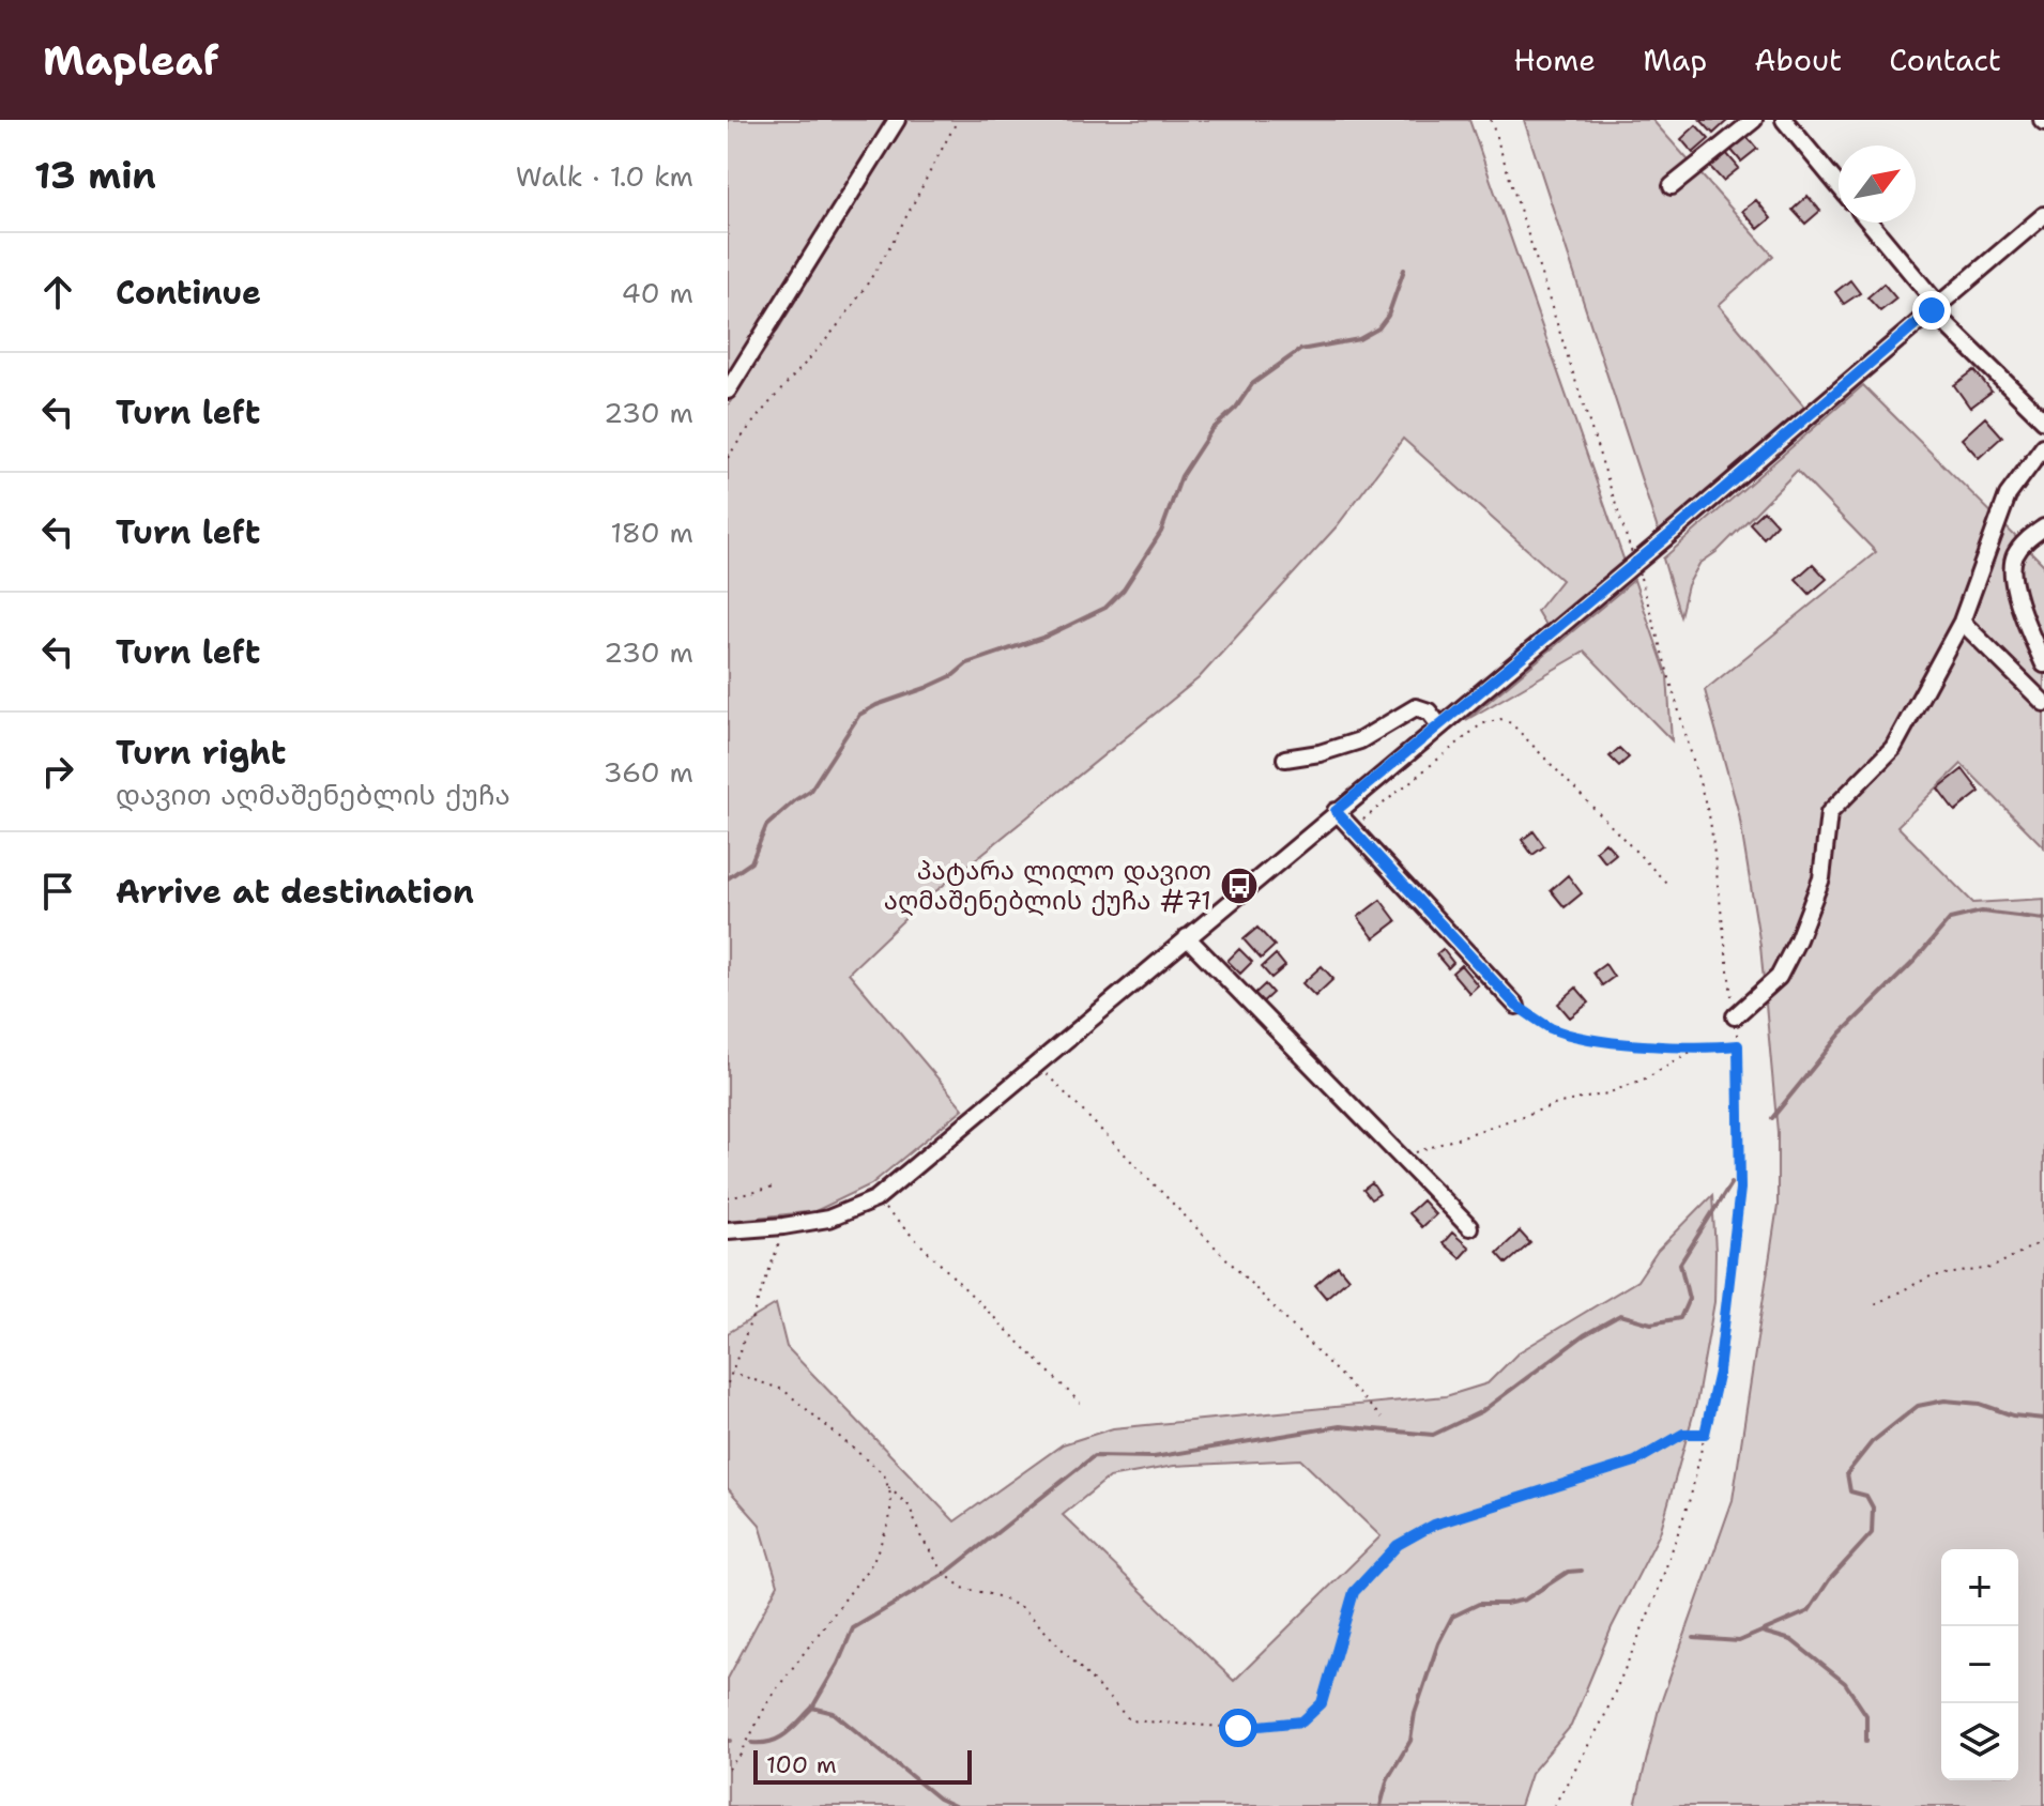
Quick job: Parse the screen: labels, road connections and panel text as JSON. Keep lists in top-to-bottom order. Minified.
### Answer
{"places":{"bus stop":["პატარა ლილო დავით აღმაშენებლის ქუჩა #71"]},"scale_bar":"100 m","north":"top right","page":{"header":"Mapleaf","nav":["Home","Map","About","Contact"],"heading":["13 min","Walk · 1.0 km"],"list":[["Continue","40 m"],["Turn left","230 m"],["Turn left","180 m"],["Turn left","230 m"],["Turn right","დავით აღმაშენებლის ქუჩა","360 m"],"Arrive at destination"],"map_buttons":["+","−"],"scale":"100 m"}}
